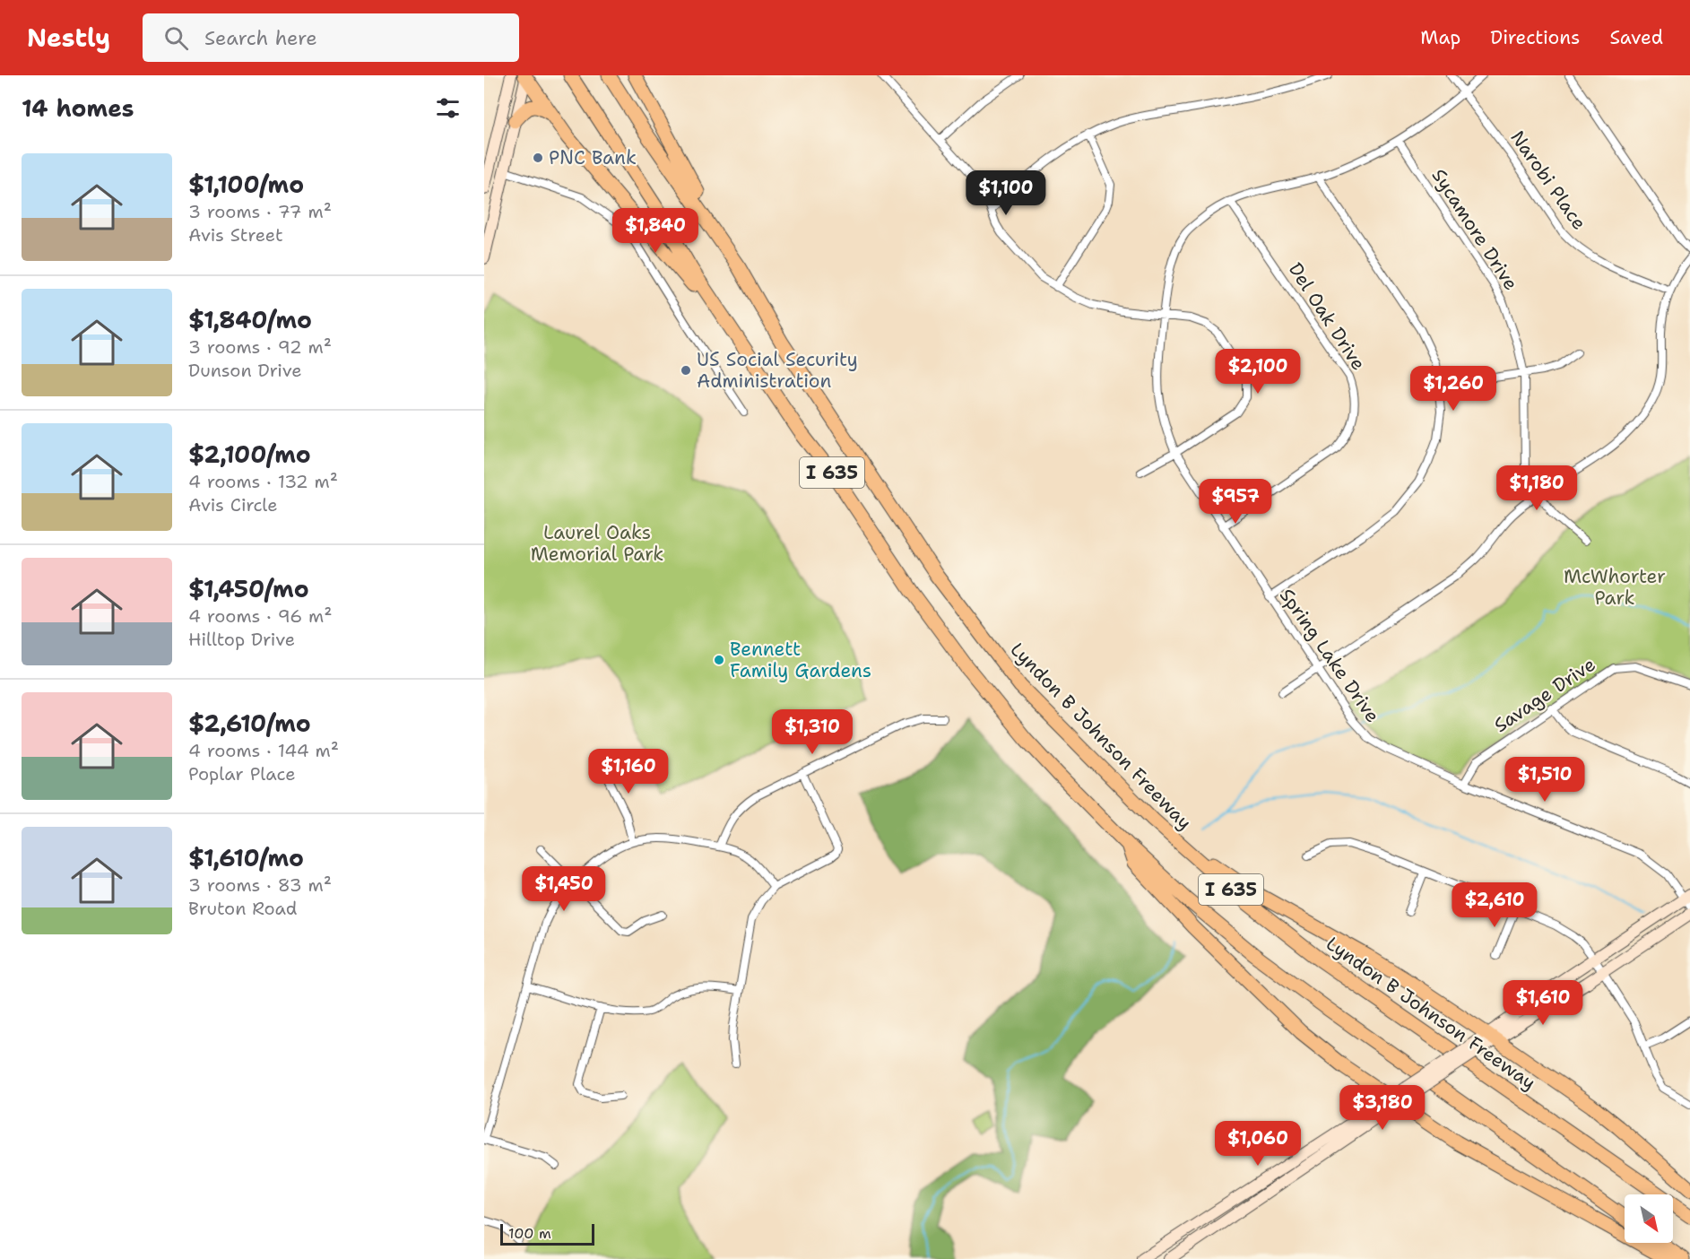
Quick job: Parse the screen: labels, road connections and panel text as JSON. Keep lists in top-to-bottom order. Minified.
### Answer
{"streets":{"highway":["I 635","Lyndon B Johnson Freeway"],"street":["Narobi Place","Sycamore Drive","Del Oak Drive","Spring Lake Drive","Savage Drive"]},"crossings":[["Narobi Place","Spring Lake Drive"],["Sycamore Drive","Spring Lake Drive"],["Del Oak Drive","Spring Lake Drive"],["Spring Lake Drive","Savage Drive"]],"parks":["Laurel Oaks Memorial Park","McWhorter Park"],"places":["PNC Bank","US Social Security Administration","Bennett Family Gardens"],"scale_bar":"100 m","north":"bottom right","page":{"header":"Nestly","search":"Search here","nav":["Map","Directions","Saved"],"heading":"14 homes","list":[{"name":"$1,100/mo","note":"3 rooms · 77 m² · Avis Street"},{"name":"$1,840/mo","note":"3 rooms · 92 m² · Dunson Drive"},{"name":"$2,100/mo","note":"4 rooms · 132 m² · Avis Circle"},{"name":"$1,450/mo","note":"4 rooms · 96 m² · Hilltop Drive"},{"name":"$2,610/mo","note":"4 rooms · 144 m² · Poplar Place"},{"name":"$1,610/mo","note":"3 rooms · 83 m² · Bruton Road"}],"price":["$1,100","$1,840","$2,100","$1,260","$1,180","$957","$1,310","$1,160","$1,510","$1,450","$2,610","$1,610","$3,180","$1,060"],"scale":"100 m"}}
